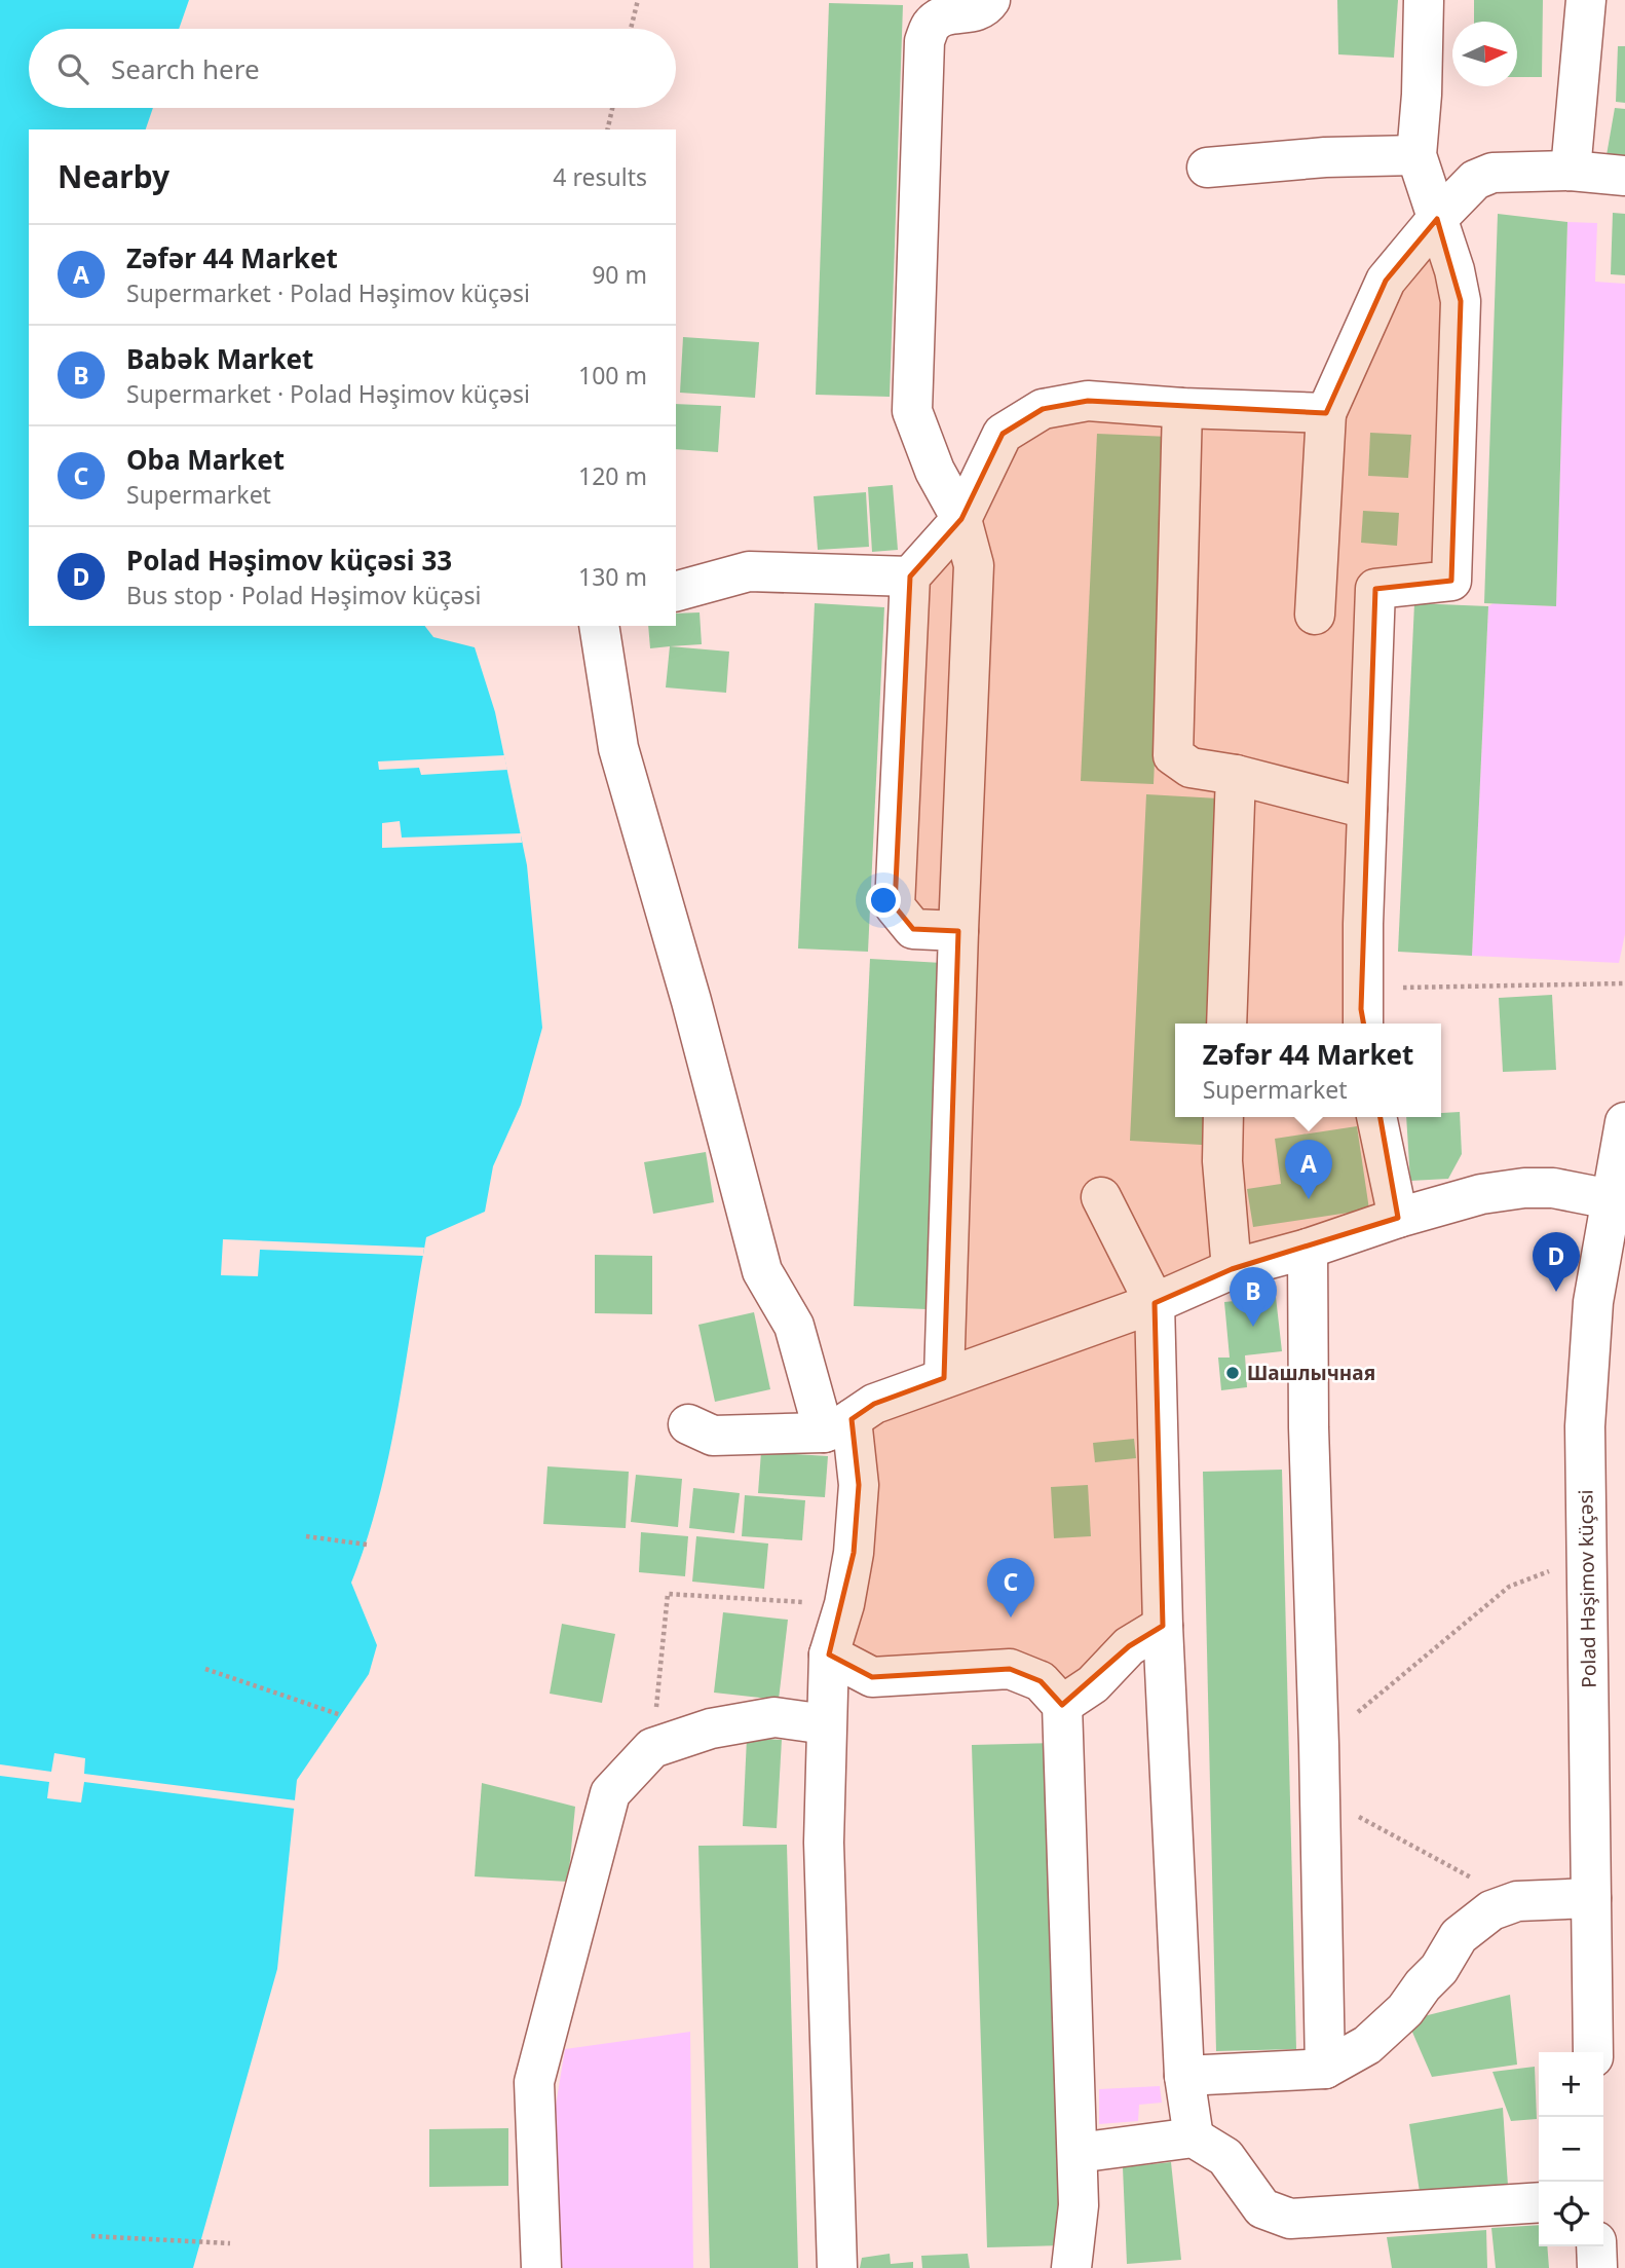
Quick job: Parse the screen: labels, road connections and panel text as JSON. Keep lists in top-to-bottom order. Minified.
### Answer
{"streets":{"street":["Polad Həşimov küçəsi"]},"places":["Шашлычная"],"north":"right","page":{"search":"Search here","heading":["Nearby","4 results"],"list":[{"mark":"A","name":"Zəfər 44 Market","note":"Supermarket · Polad Həşimov küçəsi","value":"90 m"},{"mark":"B","name":"Babək Market","note":"Supermarket · Polad Həşimov küçəsi","value":"100 m"},{"mark":"C","name":"Oba Market","note":"Supermarket","value":"120 m"},{"mark":"D","name":"Polad Həşimov küçəsi 33","note":"Bus stop · Polad Həşimov küçəsi","value":"130 m"}],"popup":["Zəfər 44 Market","Supermarket"],"pins":["A","D","B","C"],"map_buttons":["+","−"]}}
